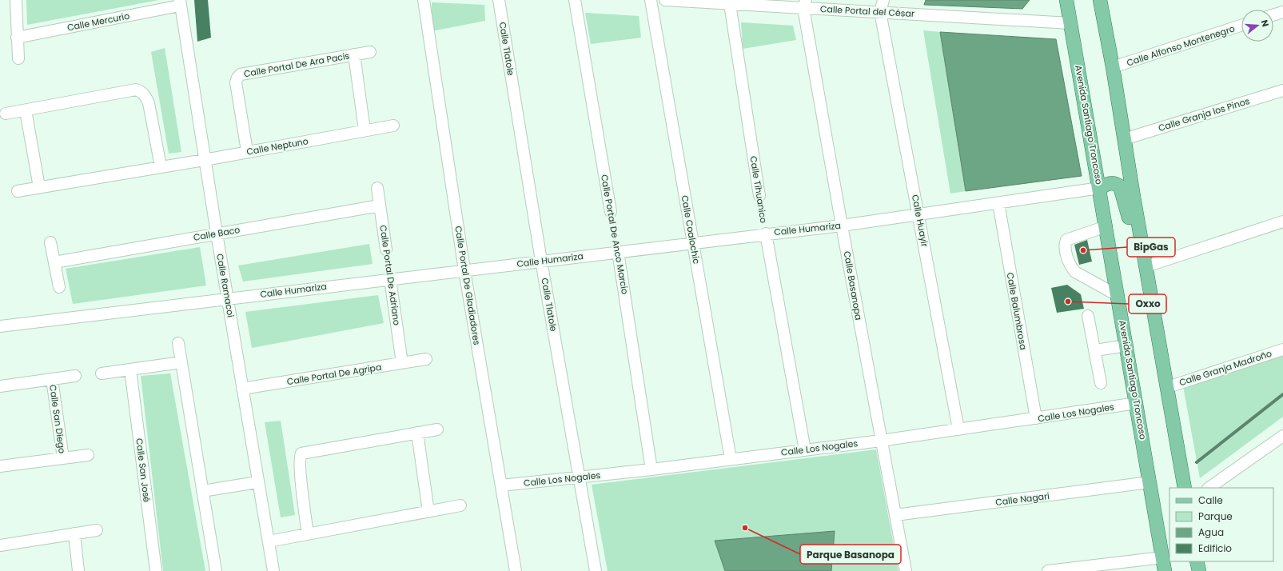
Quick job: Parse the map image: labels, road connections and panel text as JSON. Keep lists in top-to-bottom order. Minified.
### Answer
{"streets":{"main road":["Avenida Santiago Troncoso"],"street":["Calle Portal del César","Calle Mercurio","Calle Alfonso Montenegro","Calle Tlatole","Calle Portal De Ara Pacis","Calle Granja los Pinos","Calle Neptuno","Calle Tihuanico","Calle Huayir","Calle Humariza","Calle Coalochic","Calle Baco","Calle Portal De Anco Marcio","Calle Portal De Adriano","Calle Ramacoi","Calle Portal De Gladiadores","Calle Basanopa","Calle Balumbrosa","Calle Granja Madroño","Calle Portal De Agripa","Calle Los Nogales","Calle San Diego","Calle San José","Calle Nagari"]},"crossings":[["Calle Portal del César","Avenida Santiago Troncoso"],["Calle Portal del César","Calle Tihuanico"],["Calle Portal del César","Calle Huayir"],["Calle Portal del César","Calle Basanopa"],["Calle Mercurio","Calle Ramacoi"],["Calle Tlatole","Calle Humariza"],["Calle Tlatole","Calle Los Nogales"],["Calle Portal De Ara Pacis","Calle Neptuno"],["Avenida Santiago Troncoso","Calle Humariza"],["Avenida Santiago Troncoso","Calle Los Nogales"],["Avenida Santiago Troncoso","Calle Nagari"],["Calle Neptuno","Calle Ramacoi"],["Calle Tihuanico","Calle Humariza"],["Calle Tihuanico","Calle Los Nogales"],["Calle Huayir","Calle Humariza"],["Calle Huayir","Calle Los Nogales"],["Calle Humariza","Calle Coalochic"],["Calle Humariza","Calle Portal De Anco Marcio"],["Calle Humariza","Calle Portal De Adriano"],["Calle Humariza","Calle Ramacoi"],["Calle Humariza","Calle Portal De Gladiadores"],["Calle Humariza","Calle Basanopa"],["Calle Humariza","Calle Balumbrosa"],["Calle Coalochic","Calle Los Nogales"],["Calle Baco","Calle Portal De Adriano"],["Calle Baco","Calle Ramacoi"],["Calle Portal De Anco Marcio","Calle Los Nogales"],["Calle Portal De Adriano","Calle Portal De Agripa"],["Calle Ramacoi","Calle Portal De Agripa"],["Calle Portal De Gladiadores","Calle Los Nogales"],["Calle Basanopa","Calle Los Nogales"],["Calle Basanopa","Calle Nagari"],["Calle Balumbrosa","Calle Los Nogales"]],"places":["BipGas","Oxxo","Parque Basanopa"],"legend":["Calle","Parque","Agua","Edificio"],"north":"right"}
